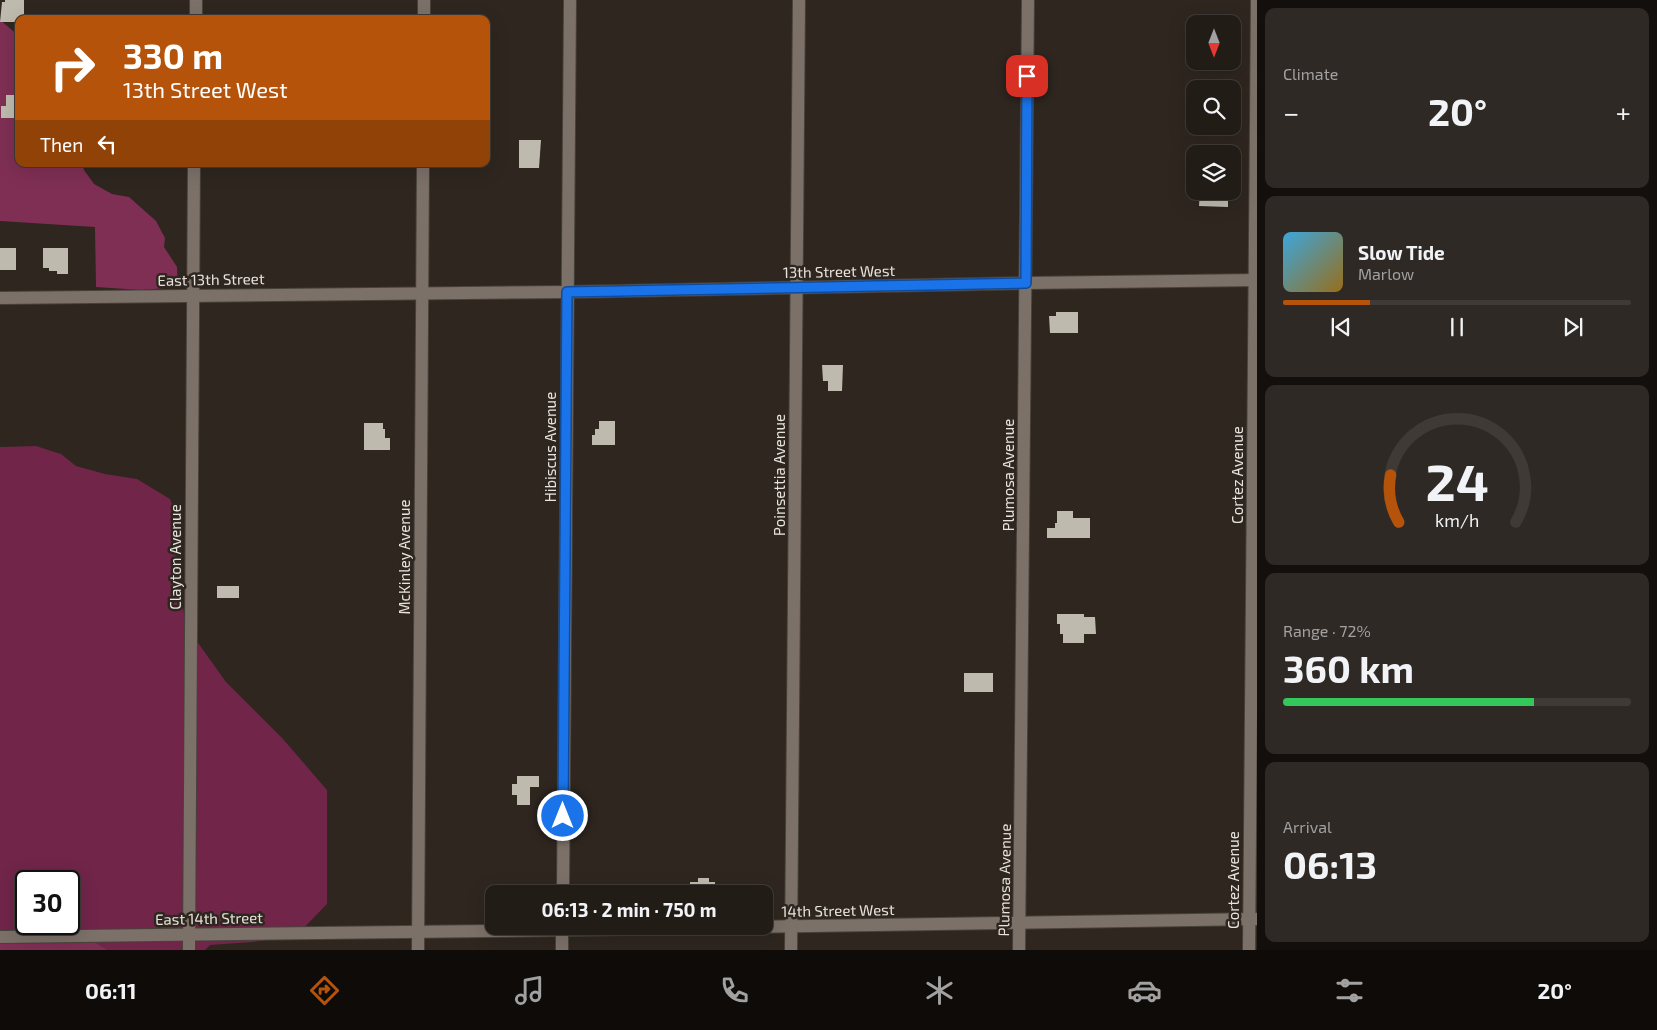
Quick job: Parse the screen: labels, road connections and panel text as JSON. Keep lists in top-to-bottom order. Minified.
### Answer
{"streets":{"street":["13th Street West","East 13th Street","Hibiscus Avenue","Poinsettia Avenue","Plumosa Avenue","Cortez Avenue","Clayton Avenue","McKinley Avenue","14th Street West","East 14th Street"]},"crossings":[["13th Street West","East 13th Street"],["13th Street West","Hibiscus Avenue"],["13th Street West","Poinsettia Avenue"],["13th Street West","Plumosa Avenue"],["13th Street West","Cortez Avenue"],["13th Street West","McKinley Avenue"],["East 13th Street","Clayton Avenue"],["East 13th Street","McKinley Avenue"],["Poinsettia Avenue","14th Street West"],["Plumosa Avenue","14th Street West"],["Cortez Avenue","14th Street West"],["Clayton Avenue","East 14th Street"],["McKinley Avenue","14th Street West"],["McKinley Avenue","East 14th Street"],["14th Street West","East 14th Street"]],"north":"bottom","page":{"tile":["Climate",["Range · 72%","360 km"],["Arrival","06:13"]],"turn":["330 m","13th Street West"],"heat":["−","20°","+"],"then":"Then","song":["Slow Tide","Marlow"],"limit":"30","trip":"06:13 · 2 min · 750 m","tabs":["06:11","20°"],"gauge":["24","km/h"]}}
